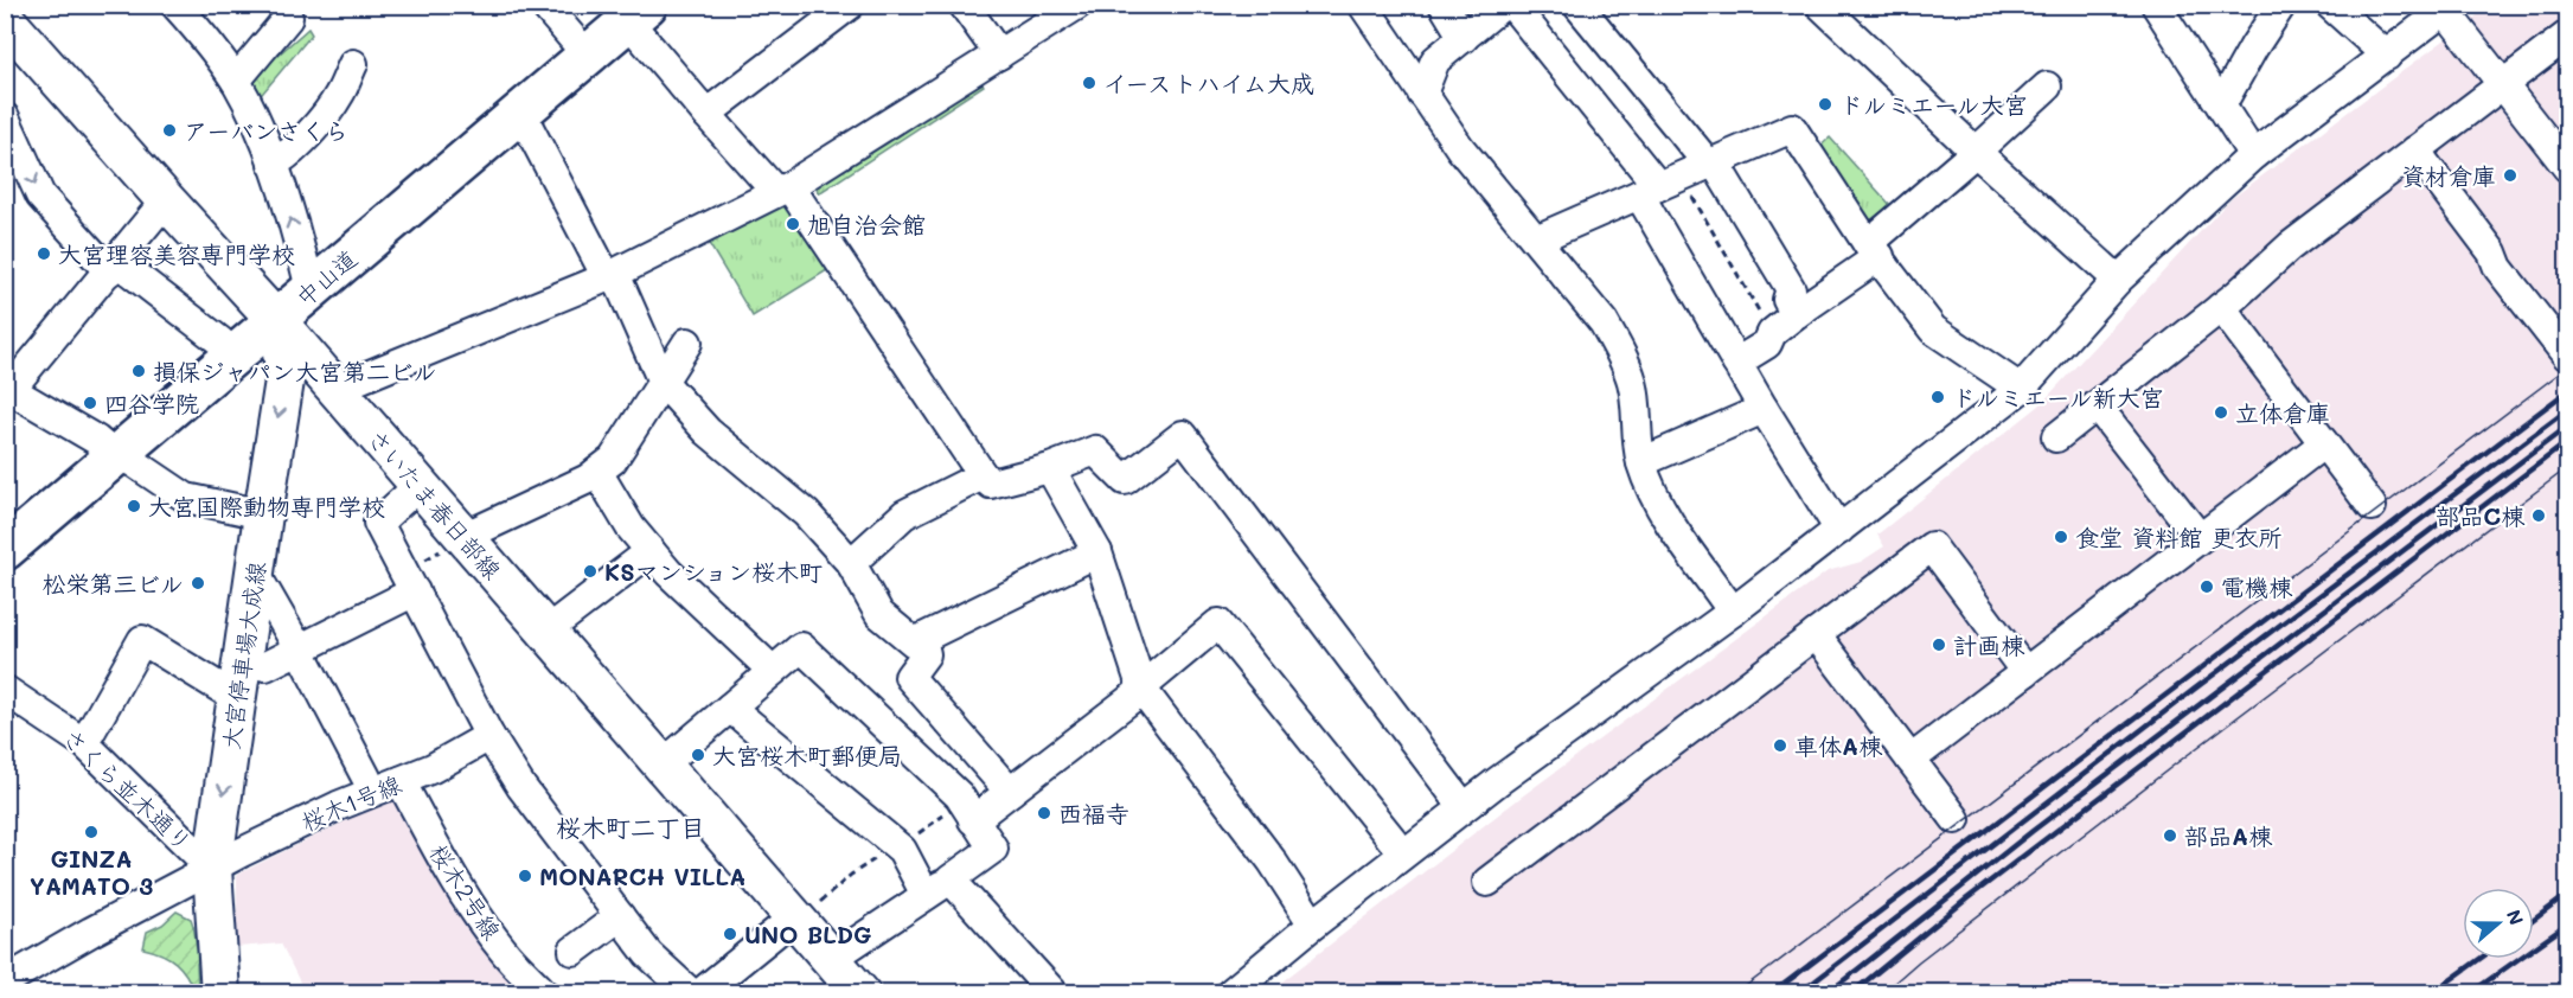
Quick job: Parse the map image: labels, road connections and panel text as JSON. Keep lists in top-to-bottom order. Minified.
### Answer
{"streets":{"highway":["中山道"],"main road":["さいたま春日部線","大宮停車場大成線"],"street":["さくら並木通り","桜木1号線","桜木2号線"]},"crossings":[["中山道","さいたま春日部線"],["中山道","大宮停車場大成線"],["さいたま春日部線","大宮停車場大成線"],["大宮停車場大成線","さくら並木通り"],["大宮停車場大成線","桜木1号線"],["さくら並木通り","桜木1号線"],["桜木1号線","桜木2号線"]],"one_way":["大宮停車場大成線"],"districts":["桜木町二丁目"],"places":["イーストハイム大成","ドルミエール大宮","アーバンさくら","資材倉庫","旭自治会館","大宮理容美容専門学校","損保ジャパン大宮第二ビル","ドルミエール新大宮","四谷学院","立体倉庫","大宮国際動物専門学校","部品C棟","食堂 資料館 更衣所","KSマンション桜木町","松栄第三ビル","電機棟","計画棟","車体A棟","大宮桜木町郵便局","西福寺","GINZA YAMATO 3","部品A棟","MONARCH VILLA","UNO BLDG"],"north":"right"}
